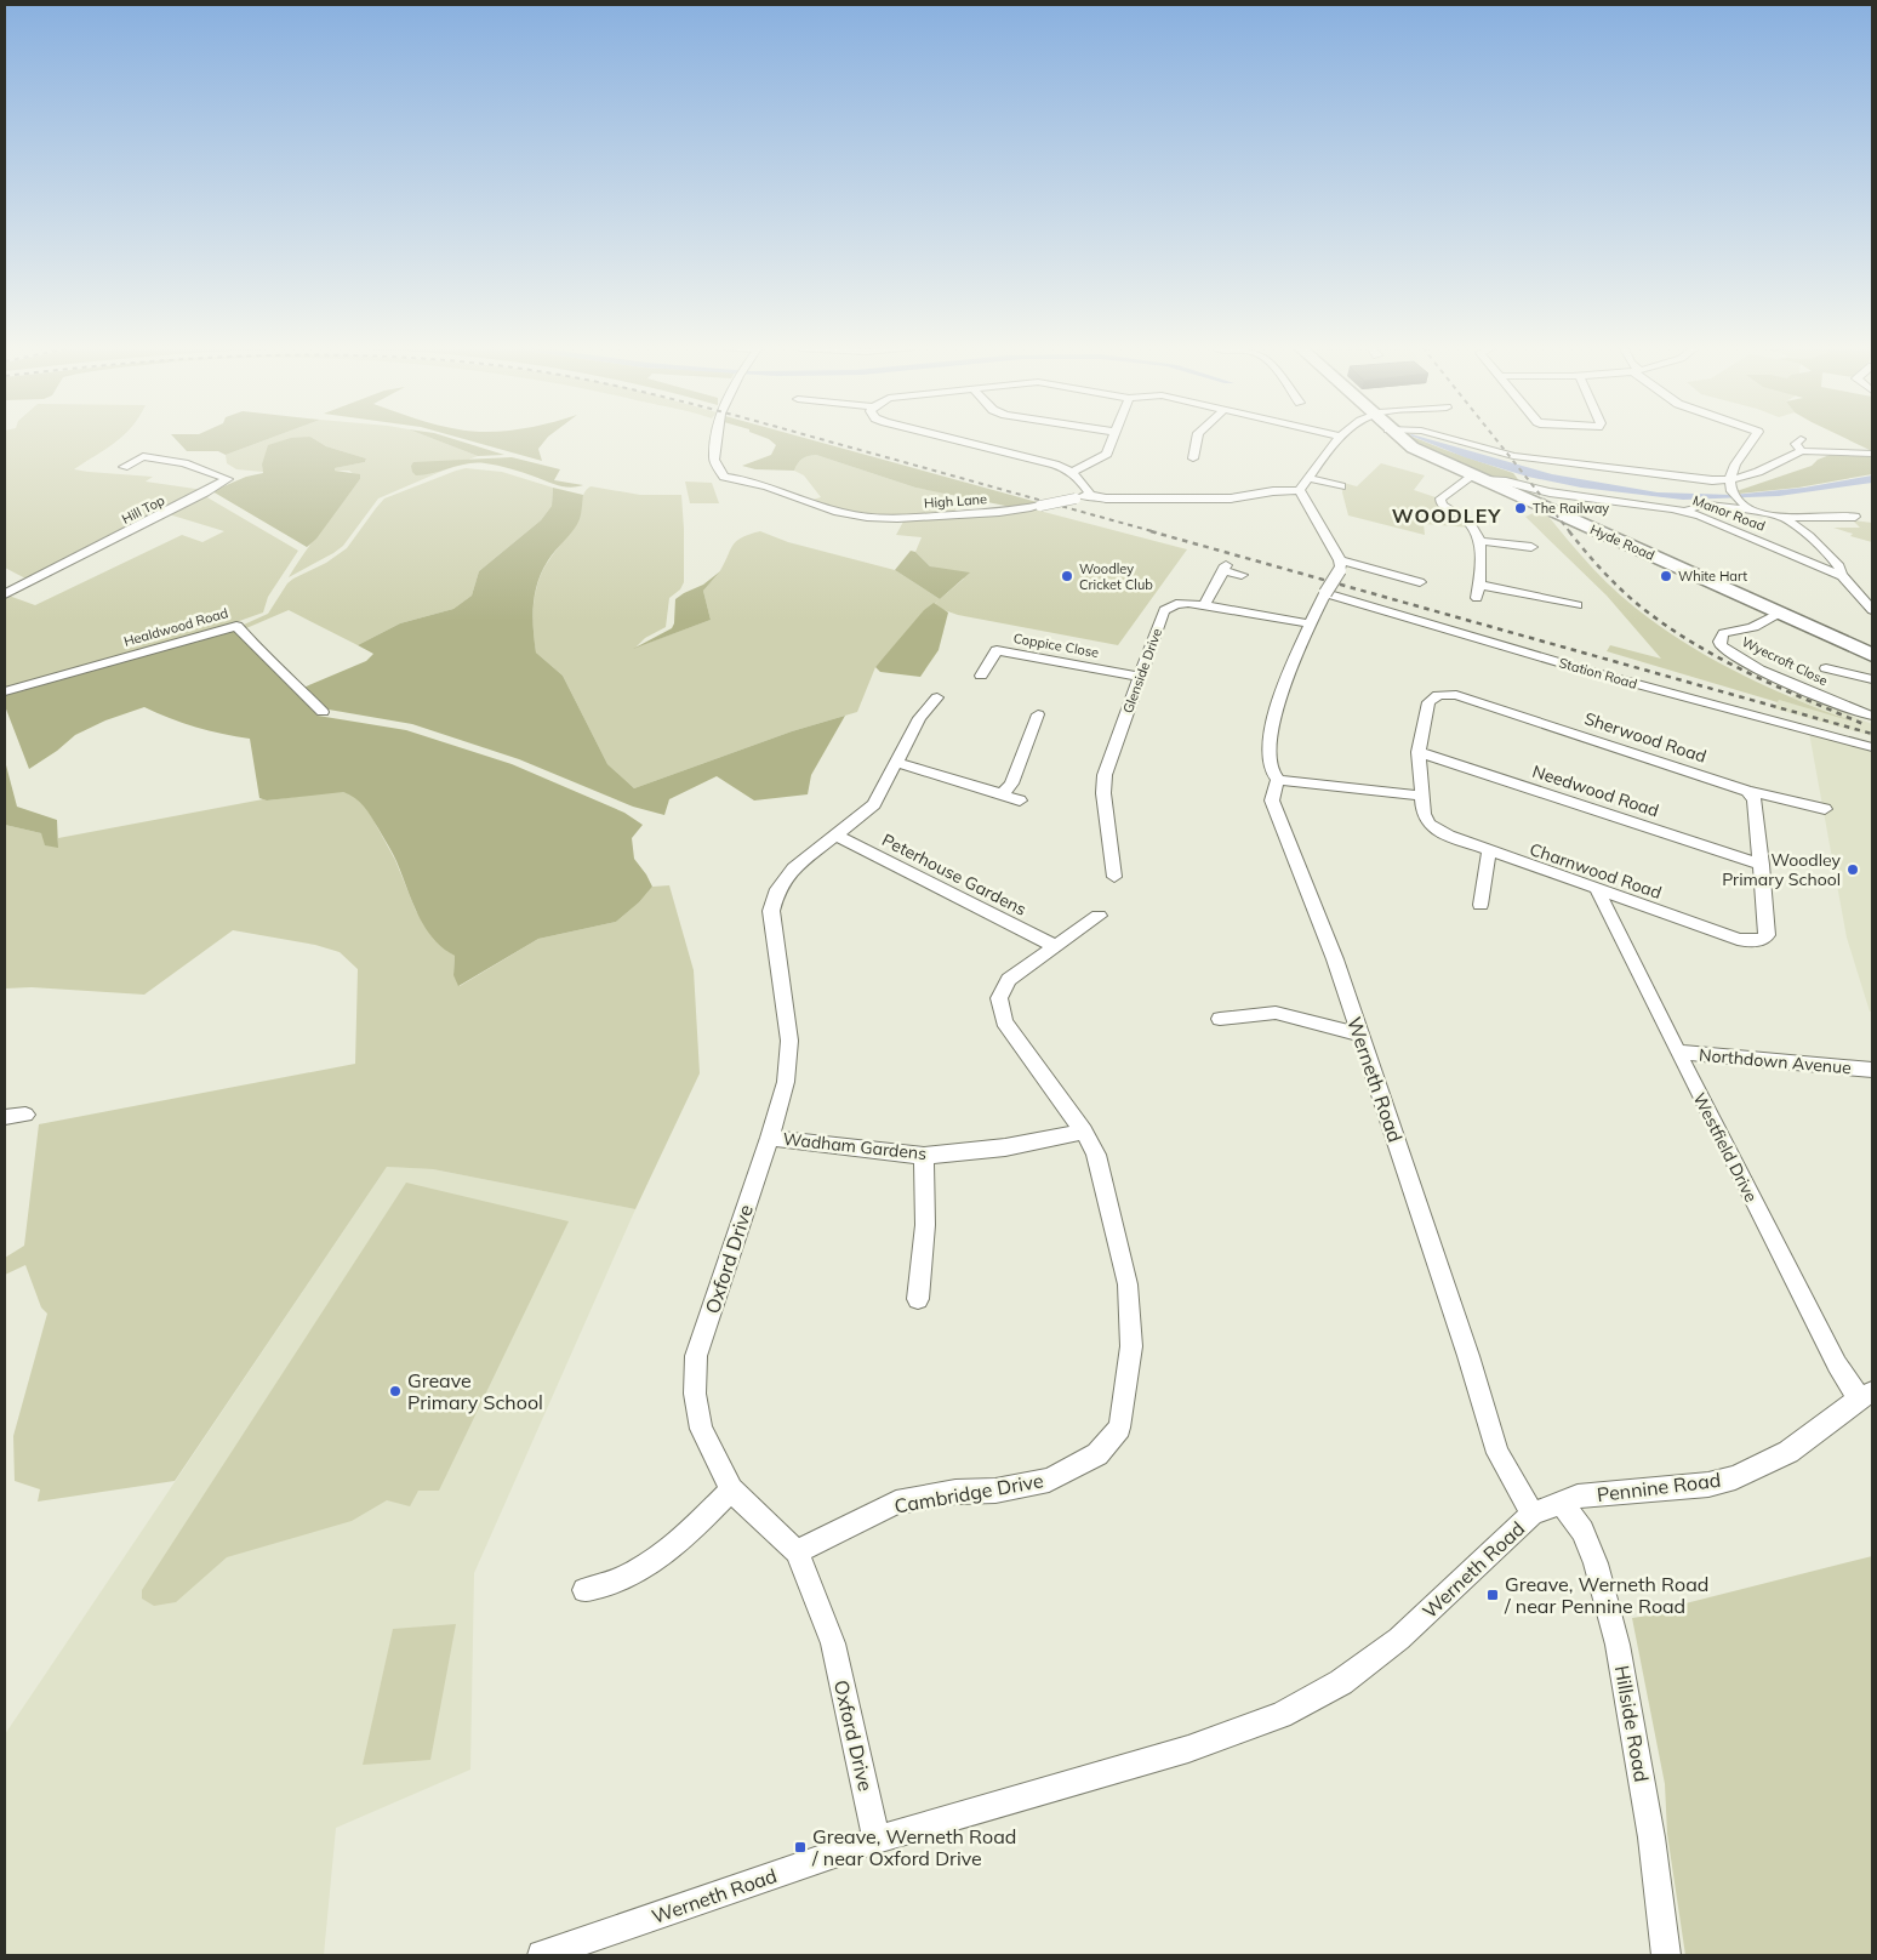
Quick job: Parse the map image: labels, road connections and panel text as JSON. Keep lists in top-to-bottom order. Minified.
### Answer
{"streets":{"main road":["Hyde Road"],"street":["High Lane","Hill Top","Manor Road","Healdwood Road","Coppice Close","Wyecroft Close","Glenside Drive","Station Road","Sherwood Road","Needwood Road","Charnwood Road","Peterhouse Gardens","Northdown Avenue","Werneth Road","Wadham Gardens","Westfield Drive","Oxford Drive","Pennine Road","Cambridge Drive","Hillside Road"]},"crossings":[["Manor Road","Hyde Road"],["Hyde Road","Wyecroft Close"],["Coppice Close","Glenside Drive"],["Glenside Drive","Werneth Road"],["Station Road","Werneth Road"],["Sherwood Road","Needwood Road"],["Needwood Road","Charnwood Road"],["Charnwood Road","Westfield Drive"],["Peterhouse Gardens","Oxford Drive"],["Peterhouse Gardens","Cambridge Drive"],["Northdown Avenue","Westfield Drive"],["Werneth Road","Oxford Drive"],["Werneth Road","Pennine Road"],["Wadham Gardens","Oxford Drive"],["Wadham Gardens","Cambridge Drive"],["Westfield Drive","Pennine Road"],["Oxford Drive","Cambridge Drive"],["Pennine Road","Hillside Road"]],"districts":["WOODLEY"],"places":{"other":["The Railway","Woodley Cricket Club","White Hart","Woodley Primary School","Greave Primary School"],"transit":["Greave, Werneth Road / near Pennine Road","Greave, Werneth Road / near Oxford Drive"]}}
